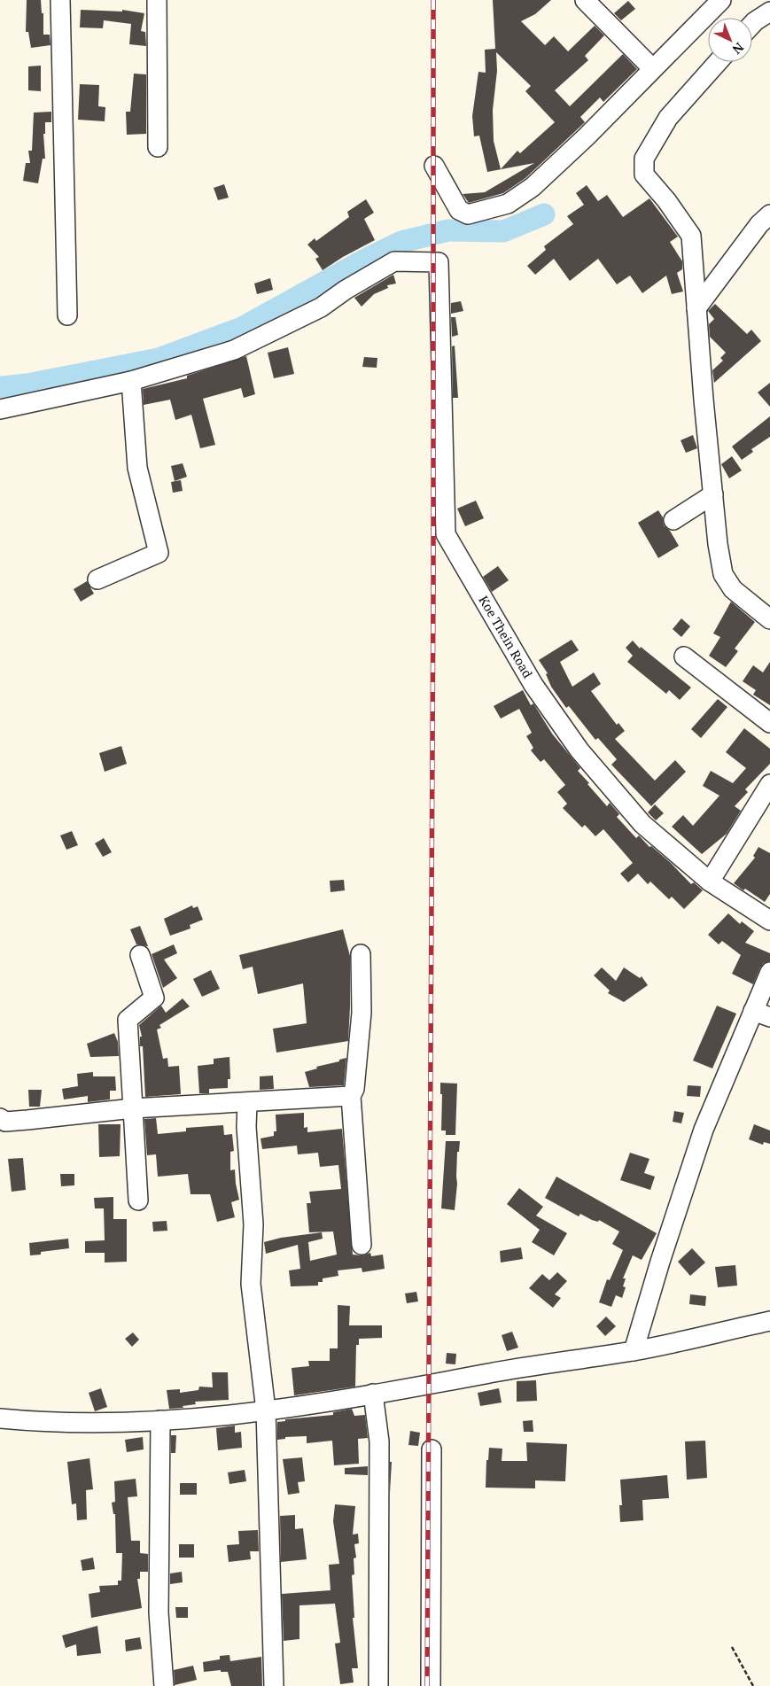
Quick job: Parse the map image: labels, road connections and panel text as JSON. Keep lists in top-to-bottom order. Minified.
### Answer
{"streets":{"street":["Koe Thein Road"]},"north":"bottom right"}
